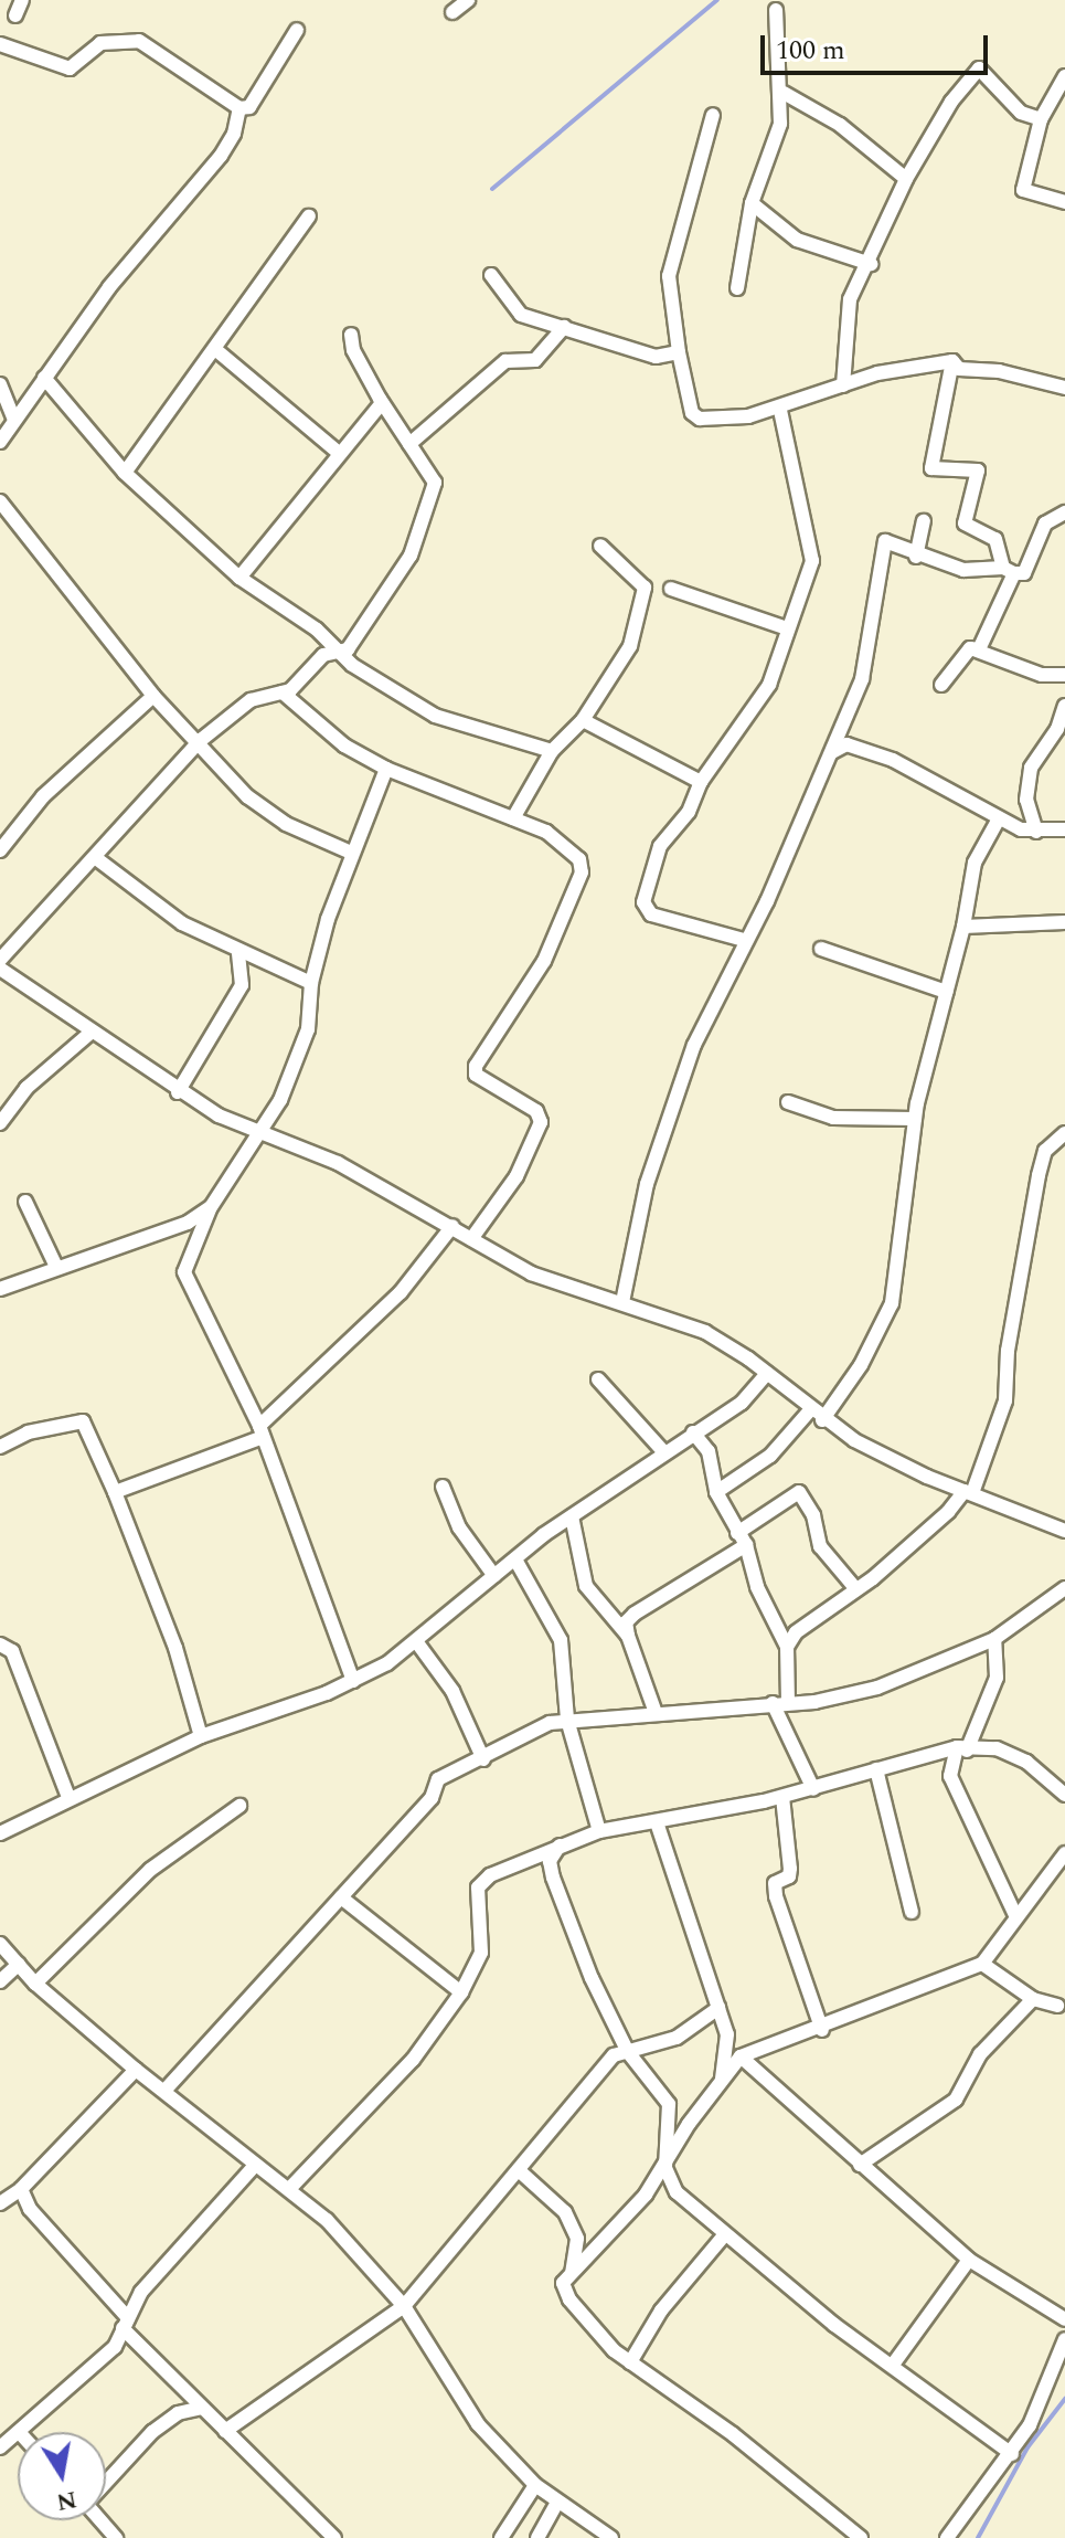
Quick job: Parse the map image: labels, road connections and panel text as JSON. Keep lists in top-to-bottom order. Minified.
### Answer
{"scale_bar":"100 m","north":"bottom"}
